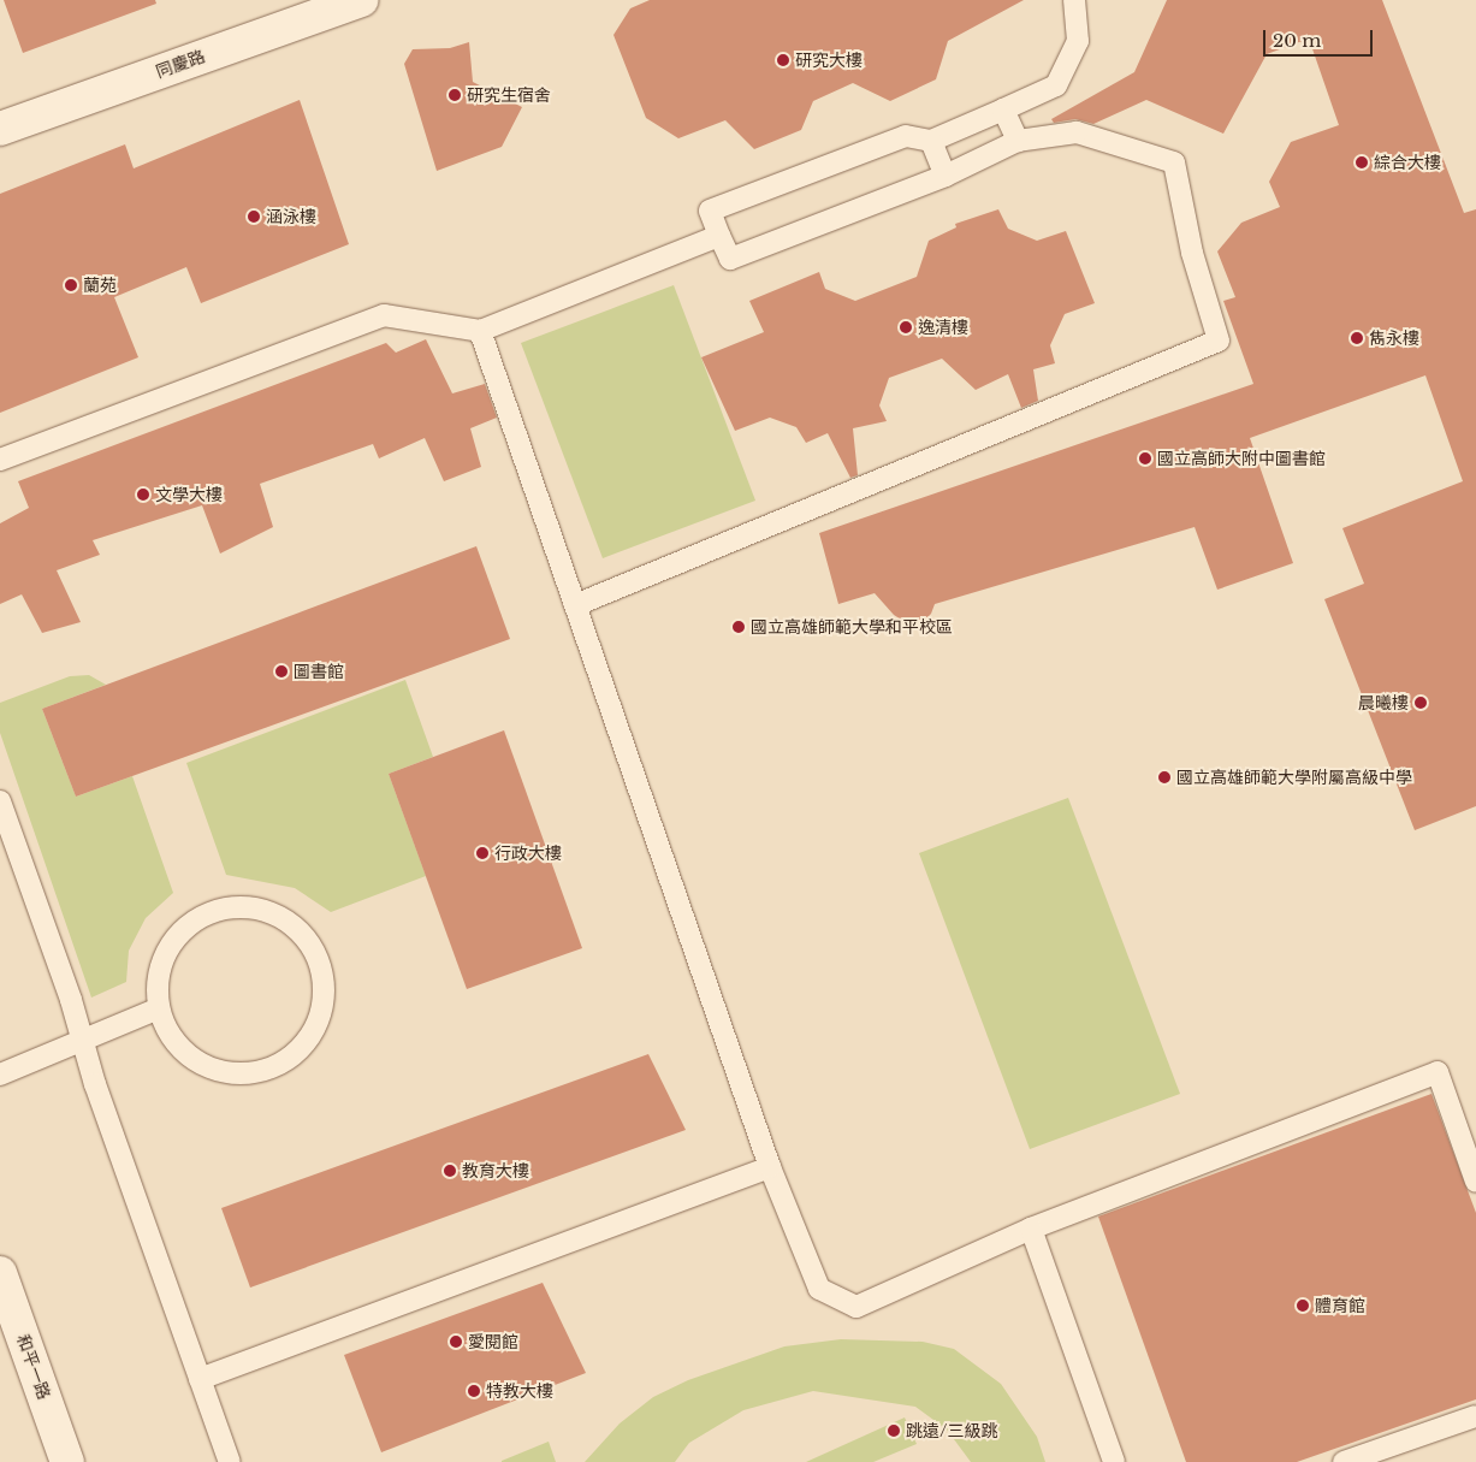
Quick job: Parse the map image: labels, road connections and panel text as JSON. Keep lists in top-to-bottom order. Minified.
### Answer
{"streets":{"street":["同慶路","和平一路"]},"places":["研究大樓","研究生宿舍","綜合大樓","涵泳樓","蘭苑","逸清樓","雋永樓","國立高師大附中圖書館","文學大樓","國立高雄師範大學和平校區","圖書館","晨曦樓","國立高雄師範大學附屬高級中學","行政大樓","教育大樓","體育館","愛閱館","特教大樓","跳遠/三級跳"],"scale_bar":"20 m"}
